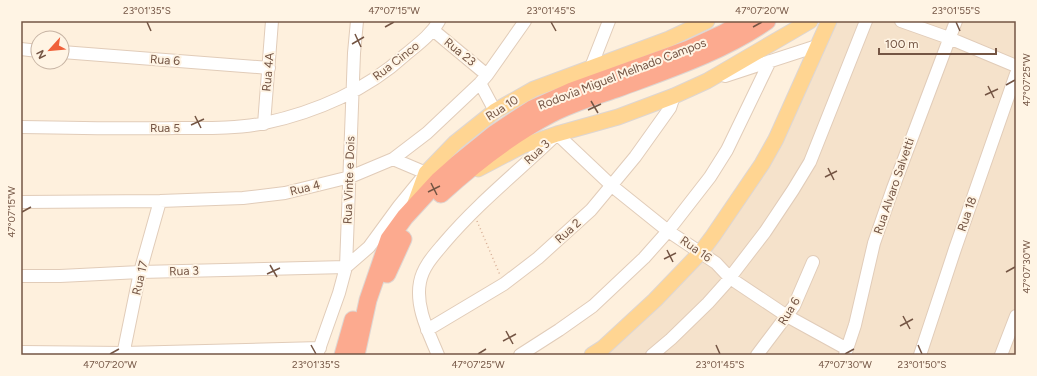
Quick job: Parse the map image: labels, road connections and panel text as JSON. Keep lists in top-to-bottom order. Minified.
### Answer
{"streets":{"highway":["Rodovia Miguel Melhado Campos"],"main road":["Rua 10","Rua 3"],"street":["Rua 23","Rua 6","Rua Cinco","Rua 4A","Rua 5","Rua Vinte e Dois","Rua Alvaro Salvetti","Rua 4","Rua 18","Rua 2","Rua 16","Rua 17"]},"crossings":[["Rua 23","Rua Cinco"],["Rua 23","Rua 4"],["Rua 6","Rua 4A"],["Rua 6","Rua 16"],["Rua Cinco","Rua 5"],["Rua Cinco","Rua Vinte e Dois"],["Rua 4A","Rua 5"],["Rua 10","Rua 3"],["Rua 10","Rua Vinte e Dois"],["Rua 5","Rua Vinte e Dois"],["Rua 3","Rua Vinte e Dois"],["Rua 3","Rua 2"],["Rua 3","Rua 16"],["Rua 3","Rua 17"],["Rua Vinte e Dois","Rua 4"],["Rua Alvaro Salvetti","Rua 16"],["Rua 4","Rua 17"],["Rua 2","Rua 16"]],"scale_bar":"100 m","north":"bottom left","coordinates":["23°01'35\"S","47°07'15\"W","23°01'45\"S","47°07'20\"W","23°01'55\"S","47°07'25\"W","47°07'30\"W","23°01'50\"S"]}
